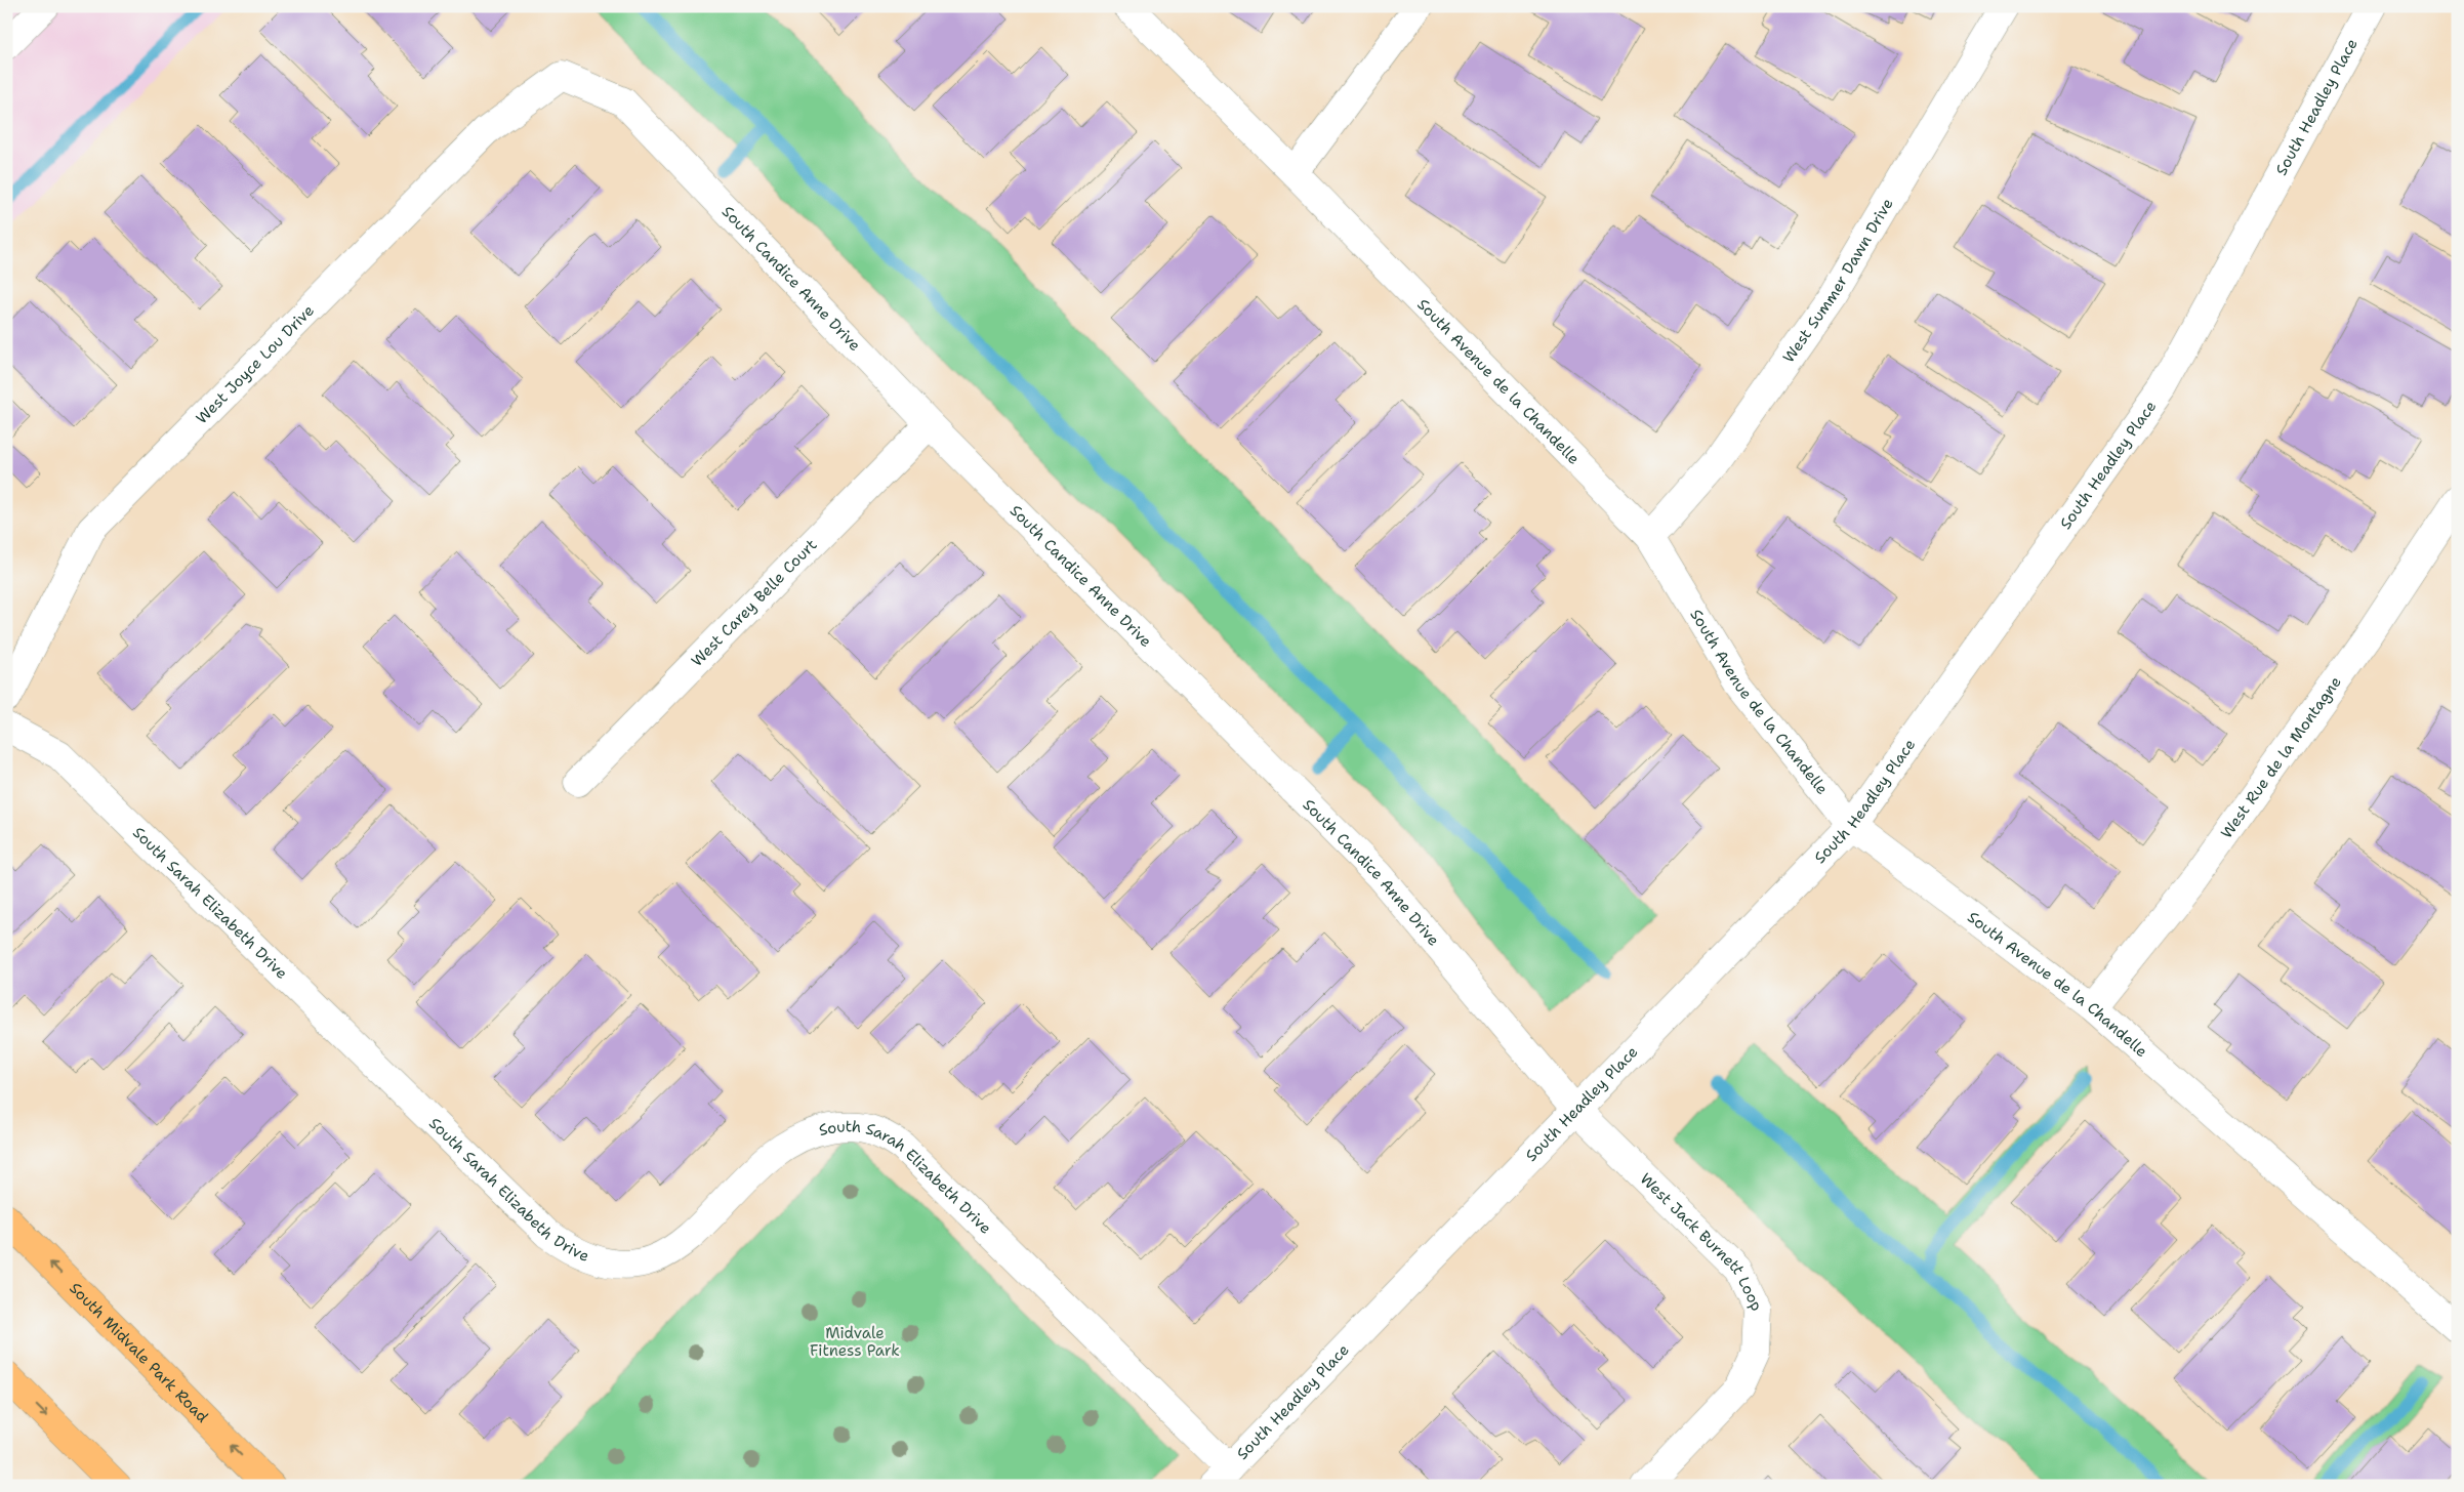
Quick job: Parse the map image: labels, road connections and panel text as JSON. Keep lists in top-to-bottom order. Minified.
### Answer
{"streets":{"main road":["South Midvale Park Road"],"street":["South Headley Place","South Candice Anne Drive","West Summer Dawn Drive","West Joyce Lou Drive","South Avenue de la Chandelle","West Carey Belle Court","West Rue de la Montagne","South Sarah Elizabeth Drive","West Jack Burnett Loop"]},"crossings":[["South Headley Place","South Candice Anne Drive"],["South Headley Place","South Avenue de la Chandelle"],["South Headley Place","South Sarah Elizabeth Drive"],["South Headley Place","West Jack Burnett Loop"],["South Candice Anne Drive","West Joyce Lou Drive"],["South Candice Anne Drive","West Carey Belle Court"],["South Candice Anne Drive","West Jack Burnett Loop"],["West Summer Dawn Drive","South Avenue de la Chandelle"],["South Avenue de la Chandelle","West Rue de la Montagne"]],"parks":["Midvale Fitness Park"]}
